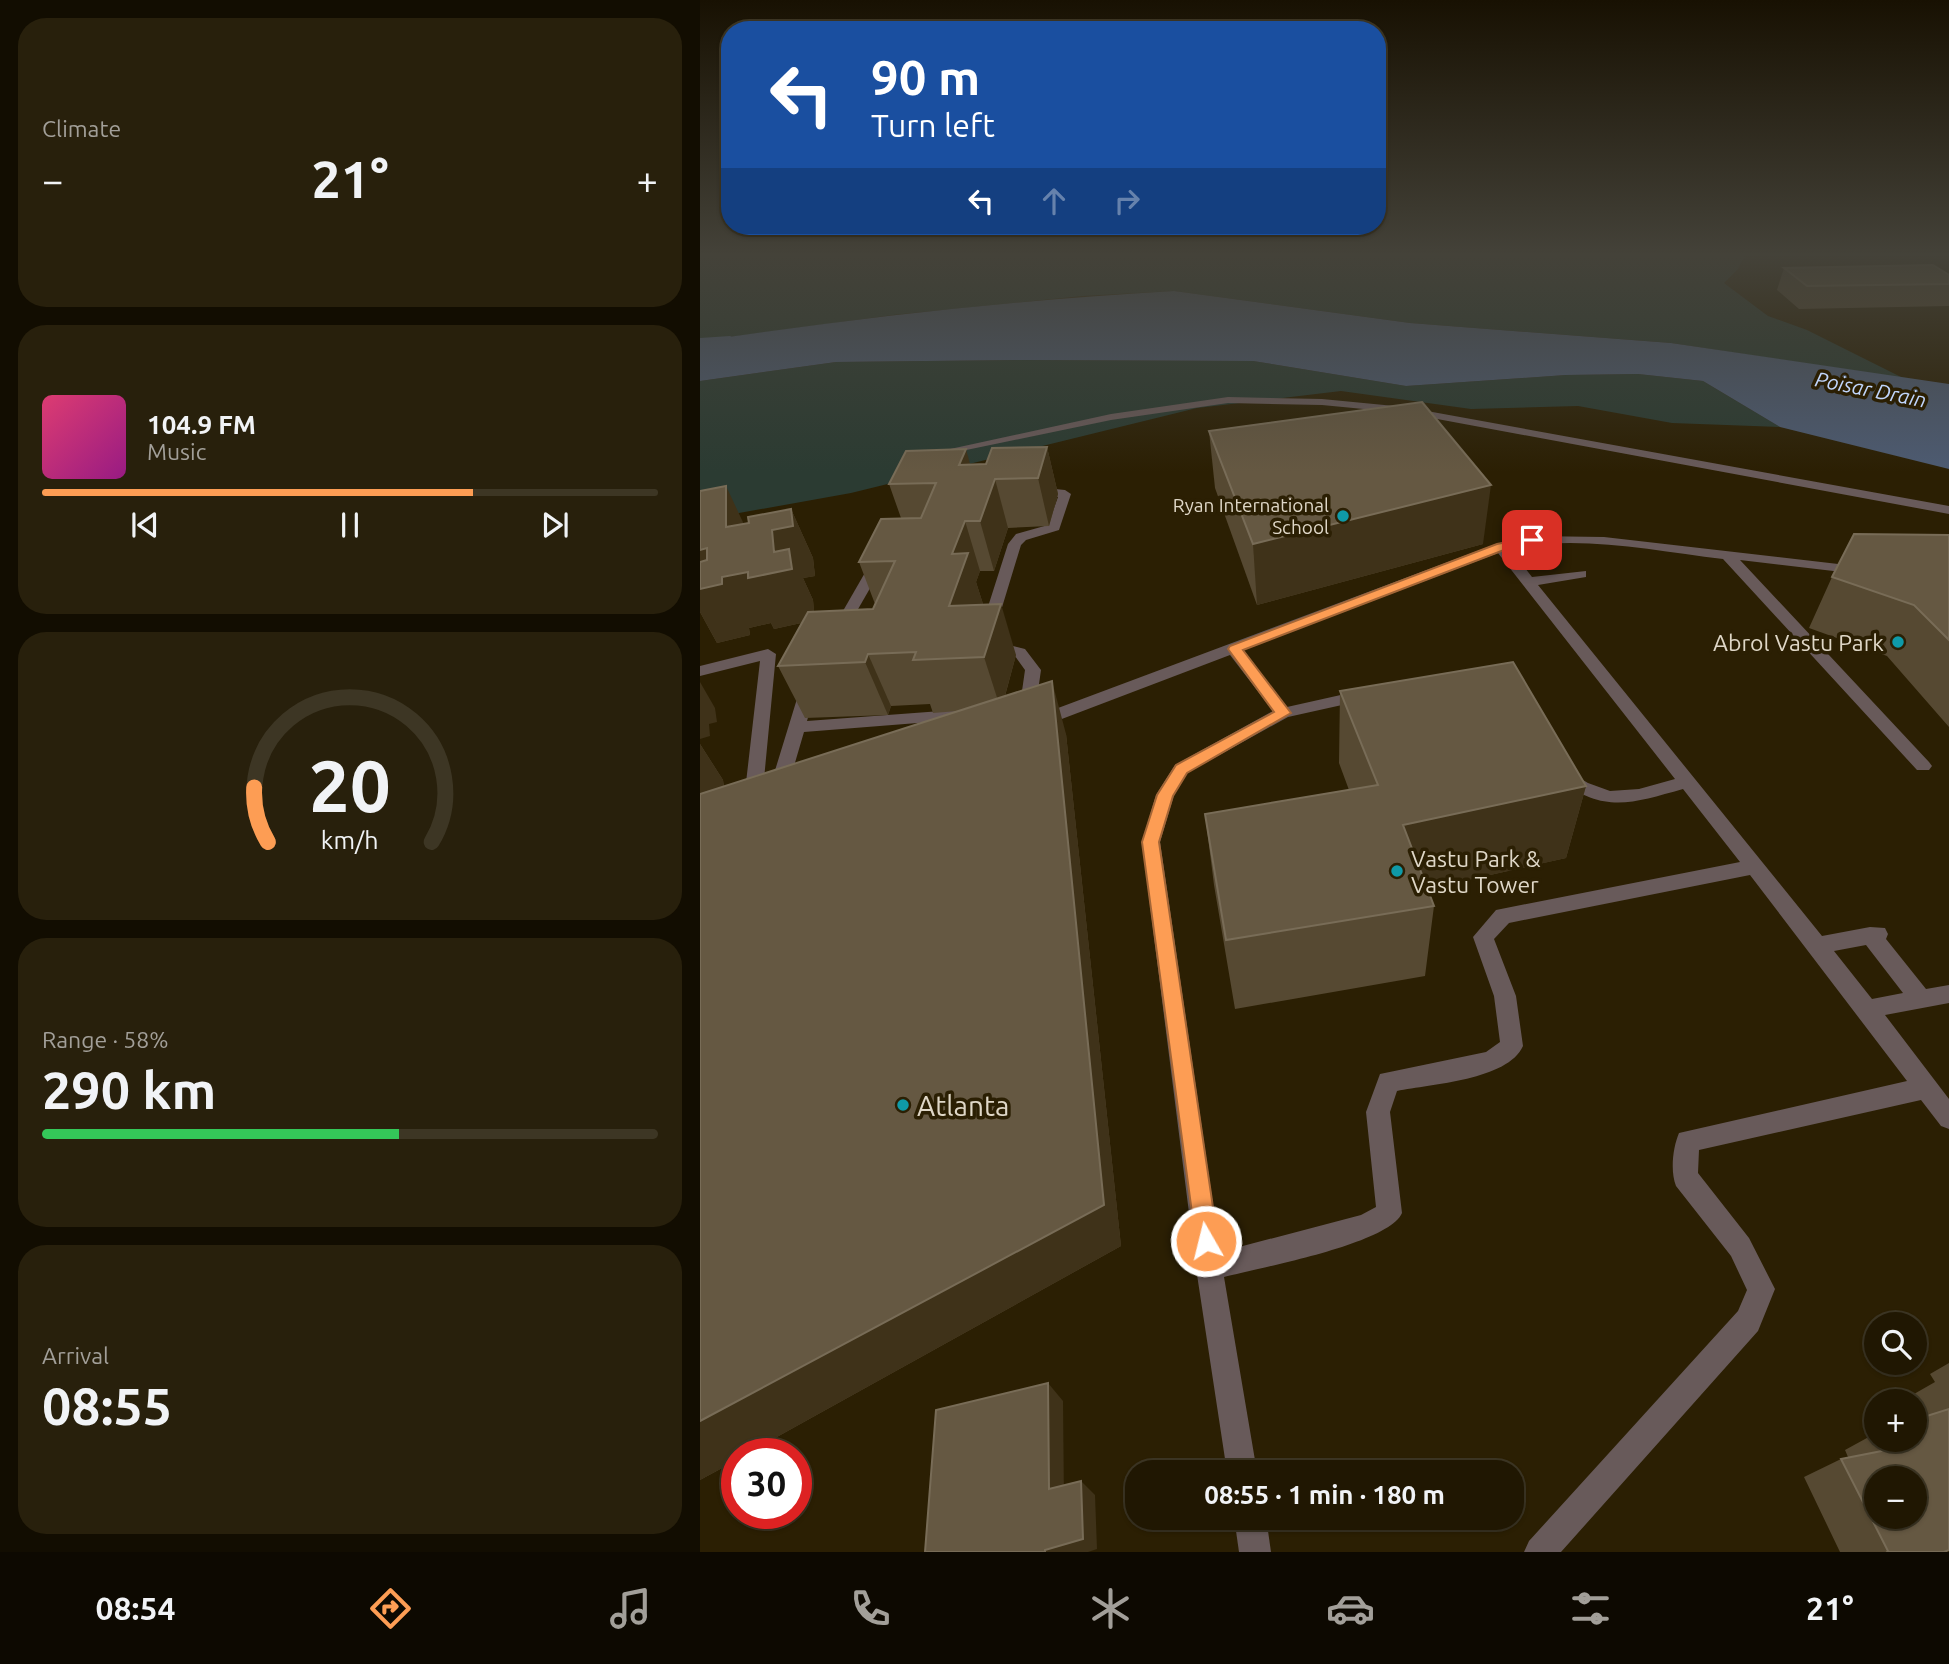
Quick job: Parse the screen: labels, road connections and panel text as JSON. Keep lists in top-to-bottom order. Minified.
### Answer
{"water":["Poisar Drain"],"places":["Ryan International School","Abrol Vastu Park","Vastu Park & Vastu Tower","Atlanta"],"page":{"tile":["Climate",["Range · 58%","290 km"],["Arrival","08:55"]],"turn":["90 m","Turn left"],"heat":["−","21°","+"],"song":["104.9 FM","Music"],"map_buttons":["+","−"],"limit":"30","trip":"08:55 · 1 min · 180 m","tabs":["08:54","21°"],"gauge":["20","km/h"]}}
